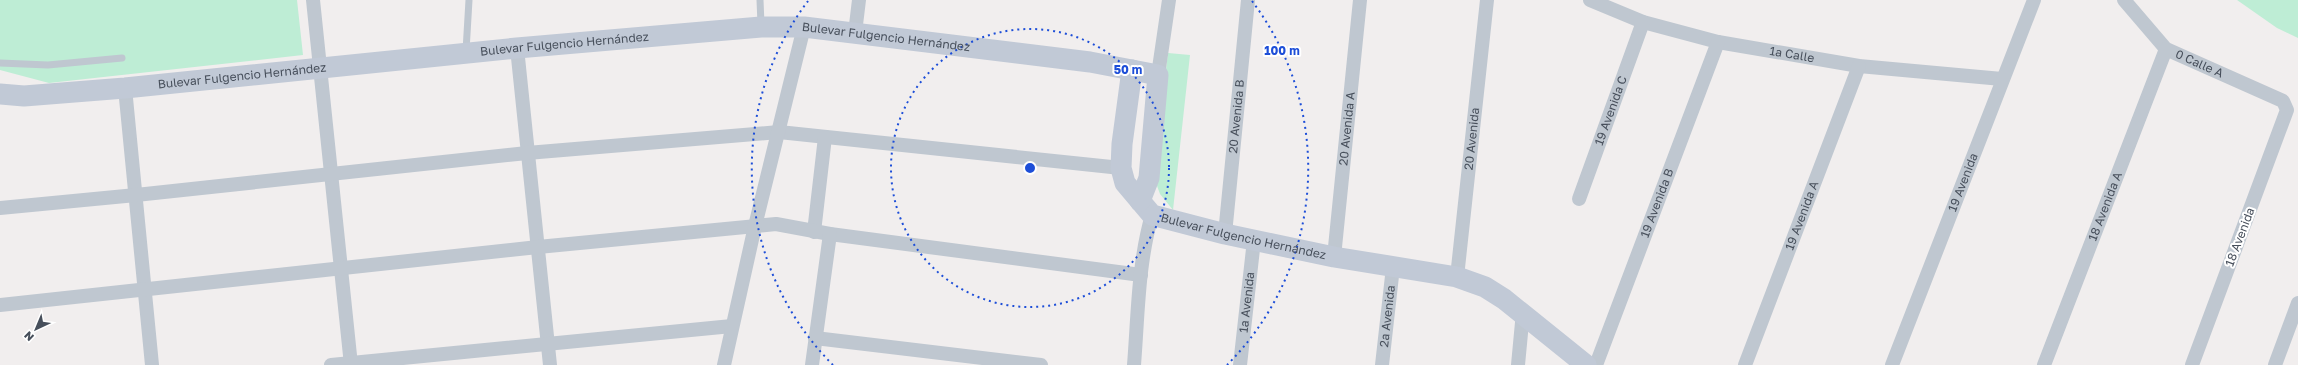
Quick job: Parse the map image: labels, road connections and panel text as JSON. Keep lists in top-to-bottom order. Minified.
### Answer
{"streets":{"street":["Bulevar Fulgencio Hernández","1a Calle","0 Calle A","19 Avenida C","20 Avenida B","20 Avenida A","20 Avenida","19 Avenida","19 Avenida B","18 Avenida A","19 Avenida A","18 Avenida","1a Avenida","2a Avenida"]},"crossings":[["Bulevar Fulgencio Hernández","20 Avenida B"],["Bulevar Fulgencio Hernández","20 Avenida A"],["Bulevar Fulgencio Hernández","20 Avenida"],["Bulevar Fulgencio Hernández","1a Avenida"],["Bulevar Fulgencio Hernández","2a Avenida"],["1a Calle","19 Avenida C"],["1a Calle","19 Avenida"],["1a Calle","19 Avenida B"],["1a Calle","19 Avenida A"],["0 Calle A","18 Avenida A"],["0 Calle A","18 Avenida"]],"north":"bottom left","rings":["100 m","50 m"]}
